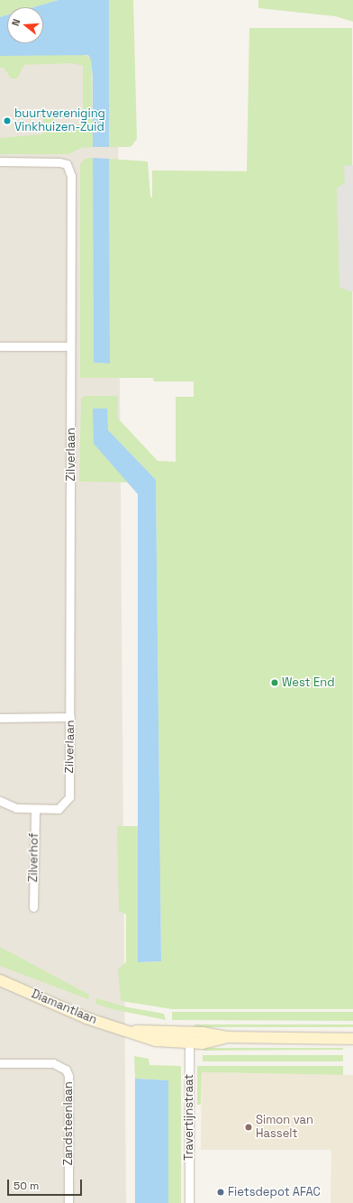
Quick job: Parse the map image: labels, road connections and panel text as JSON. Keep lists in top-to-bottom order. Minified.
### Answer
{"streets":{"street":["Zilverlaan","Zilverhof","Diamantlaan","Travertijnstraat","Zandsteenlaan"]},"crossings":[["Zilverlaan","Zilverhof"],["Diamantlaan","Travertijnstraat"]],"places":["buurtvereniging Vinkhuizen-Zuid","West End","Simon van Hasselt","Fietsdepot AFAC"],"scale_bar":"50 m","north":"left"}
